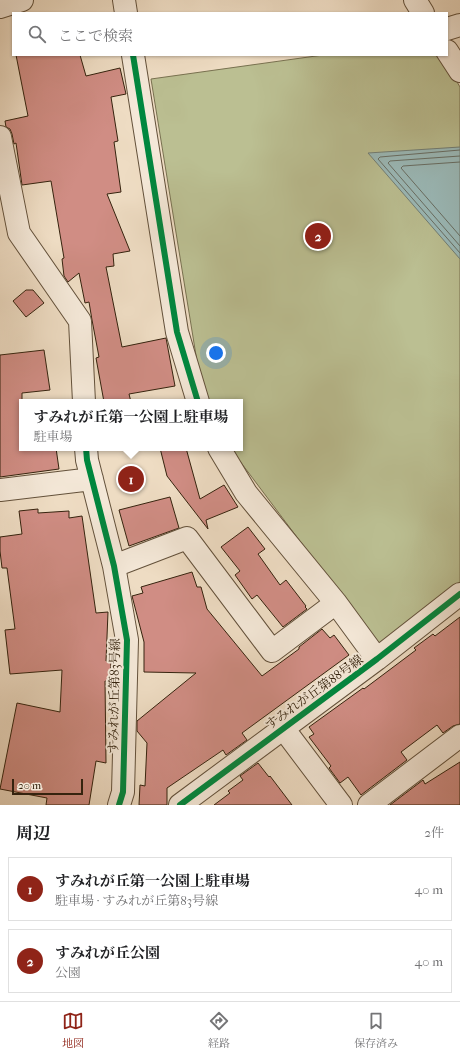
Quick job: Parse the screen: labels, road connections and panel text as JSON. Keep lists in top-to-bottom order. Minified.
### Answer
{"streets":{"street":["すみれが丘第88号線","すみれが丘第83号線"]},"scale_bar":"20 m","page":{"search":"ここで検索","pins":["2","1"],"popup":["すみれが丘第一公園上駐車場","駐車場"],"scale":"20 m","heading":["周辺","2件"],"list":[{"mark":"1","name":"すみれが丘第一公園上駐車場","note":"駐車場 · すみれが丘第83号線","value":"40 m"},{"mark":"2","name":"すみれが丘公園","note":"公園","value":"40 m"}],"nav":["地図","経路","保存済み"]}}
